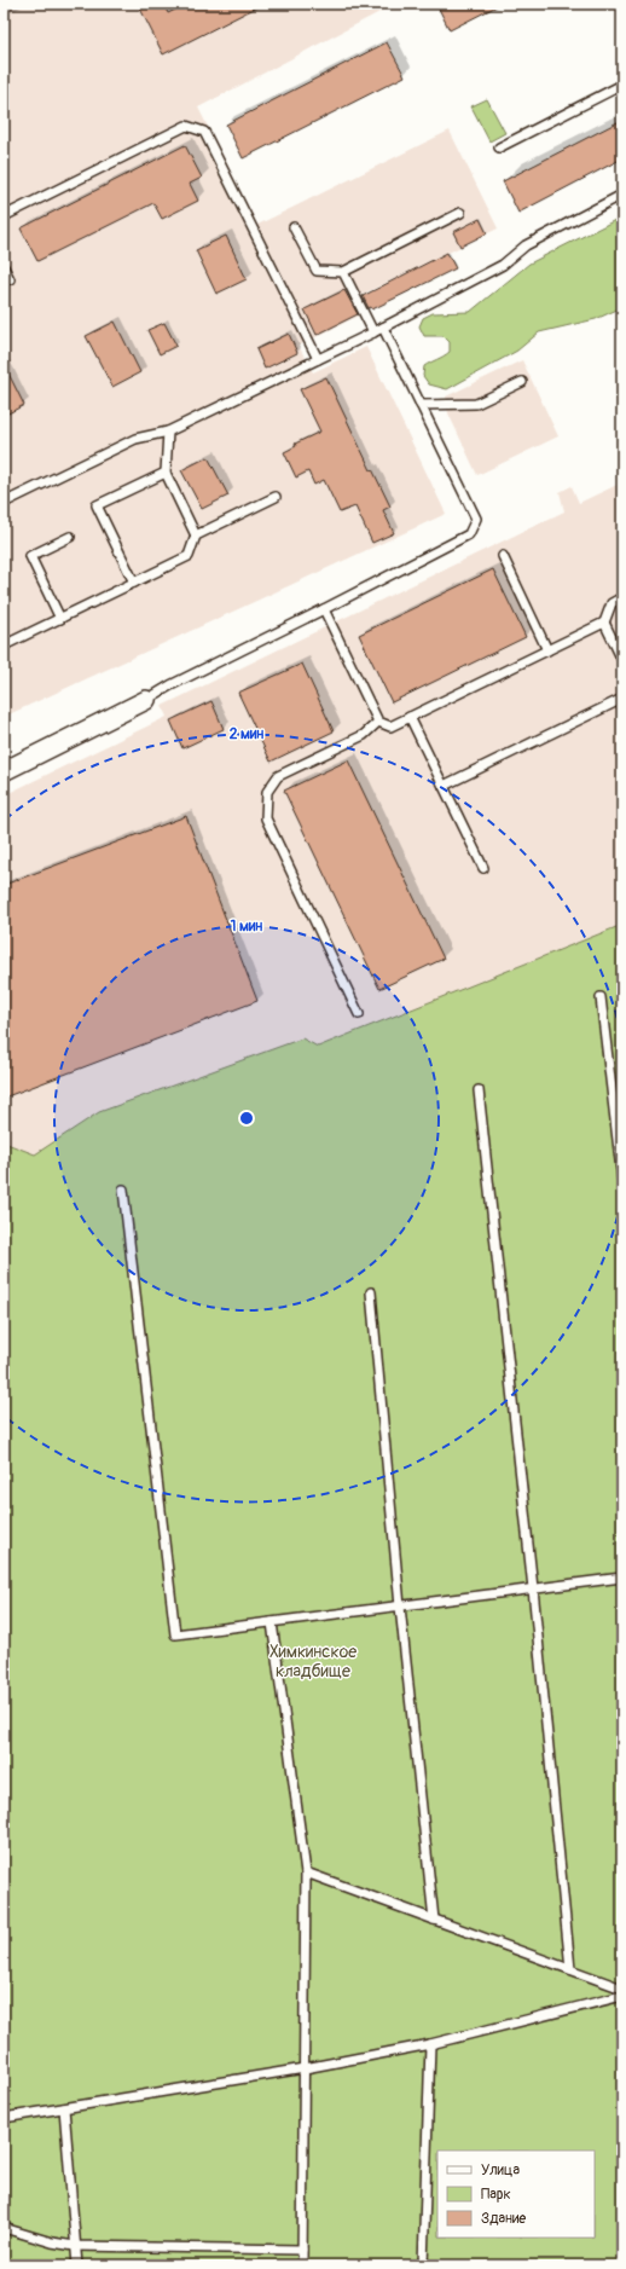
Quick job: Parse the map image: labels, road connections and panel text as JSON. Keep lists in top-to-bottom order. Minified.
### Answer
{"parks":["Химкинское кладбище"],"legend":["Улица","Парк","Здание"],"rings":["2 мин","1 мин"]}
